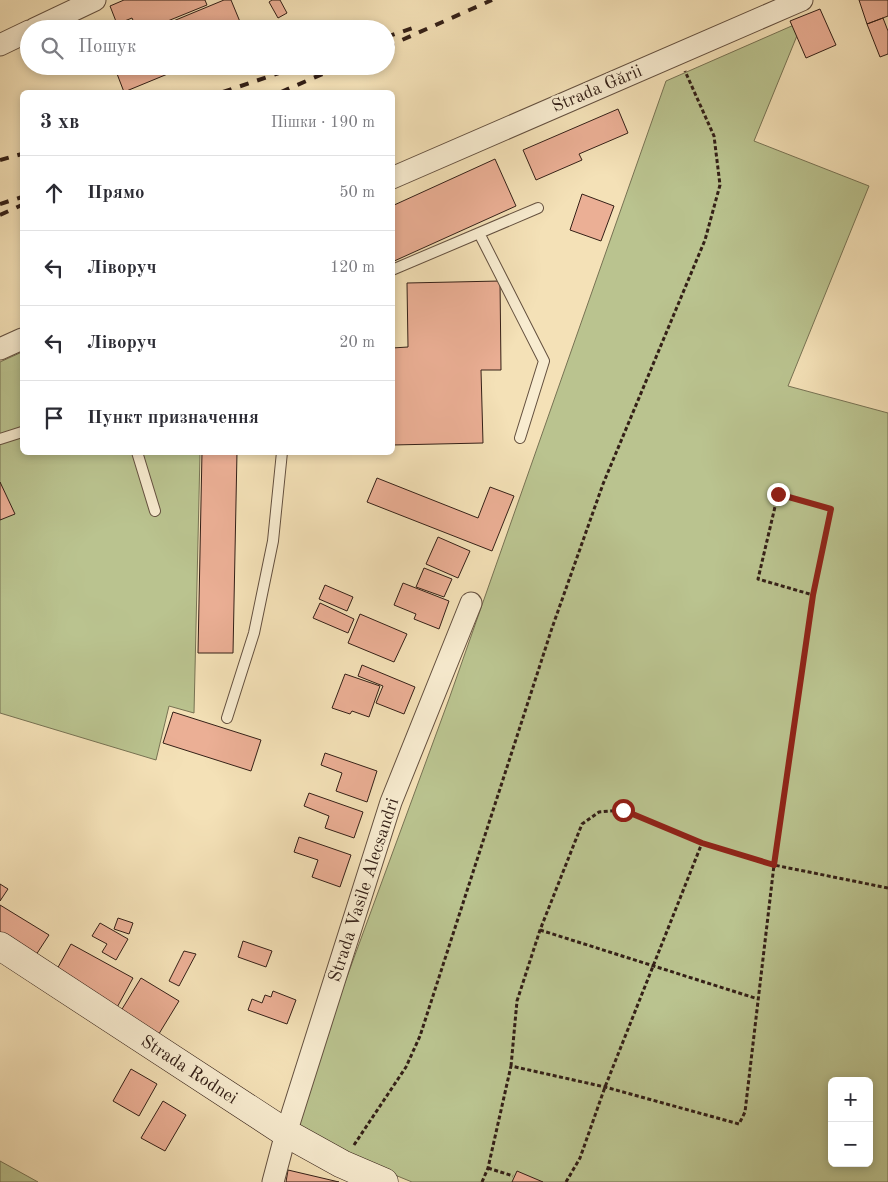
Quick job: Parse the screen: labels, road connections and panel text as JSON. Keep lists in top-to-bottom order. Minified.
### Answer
{"streets":{"street":["Strada Gării","Strada Vasile Alecsandri","Strada Rodnei"]},"crossings":[["Strada Vasile Alecsandri","Strada Rodnei"]],"page":{"search":"Пошук","heading":["3 хв","Пішки · 190 m"],"list":[["Прямо","50 m"],["Ліворуч","120 m"],["Ліворуч","20 m"],"Пункт призначення"],"map_buttons":["+","−"]}}
